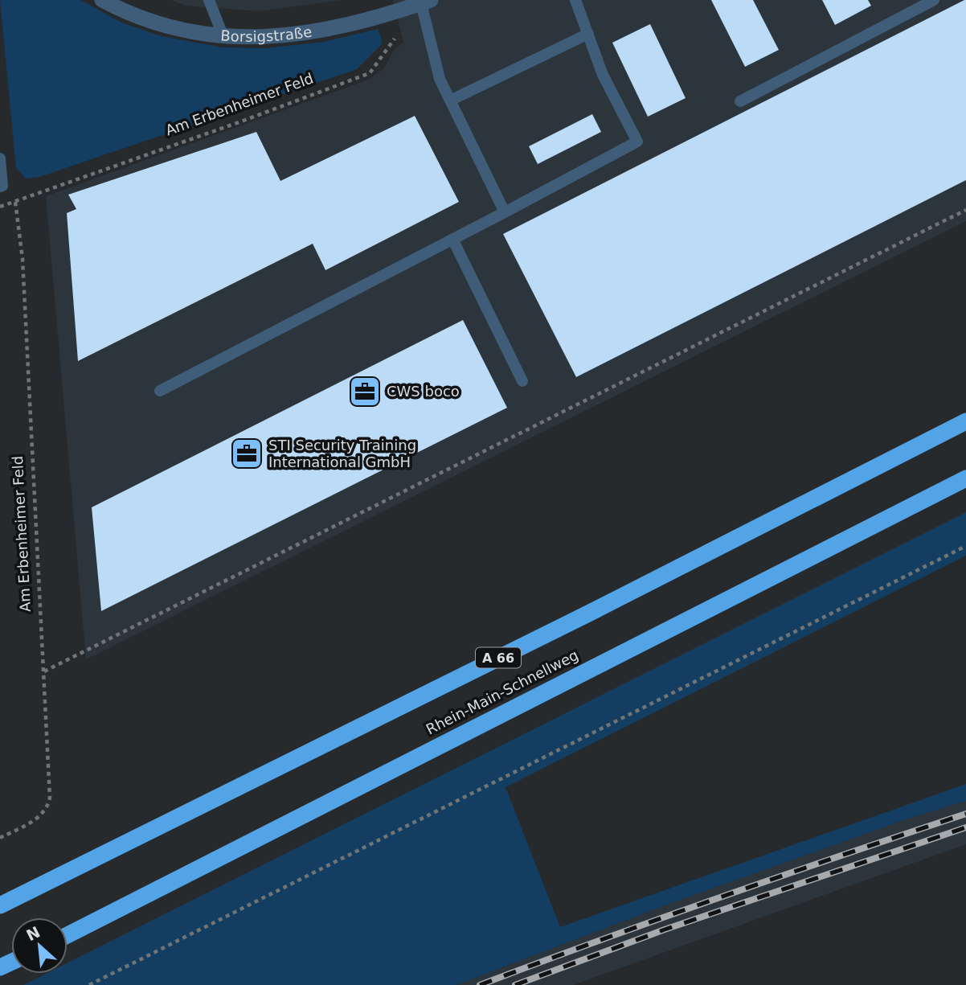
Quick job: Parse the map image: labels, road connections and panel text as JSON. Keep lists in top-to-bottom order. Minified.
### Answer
{"streets":{"highway":["A 66","Rhein-Main-Schnellweg"],"street":["Borsigstraße"],"path":["Am Erbenheimer Feld"]},"places":{"office":["CWS boco","STI Security Training International GmbH"]},"north":"top left"}
